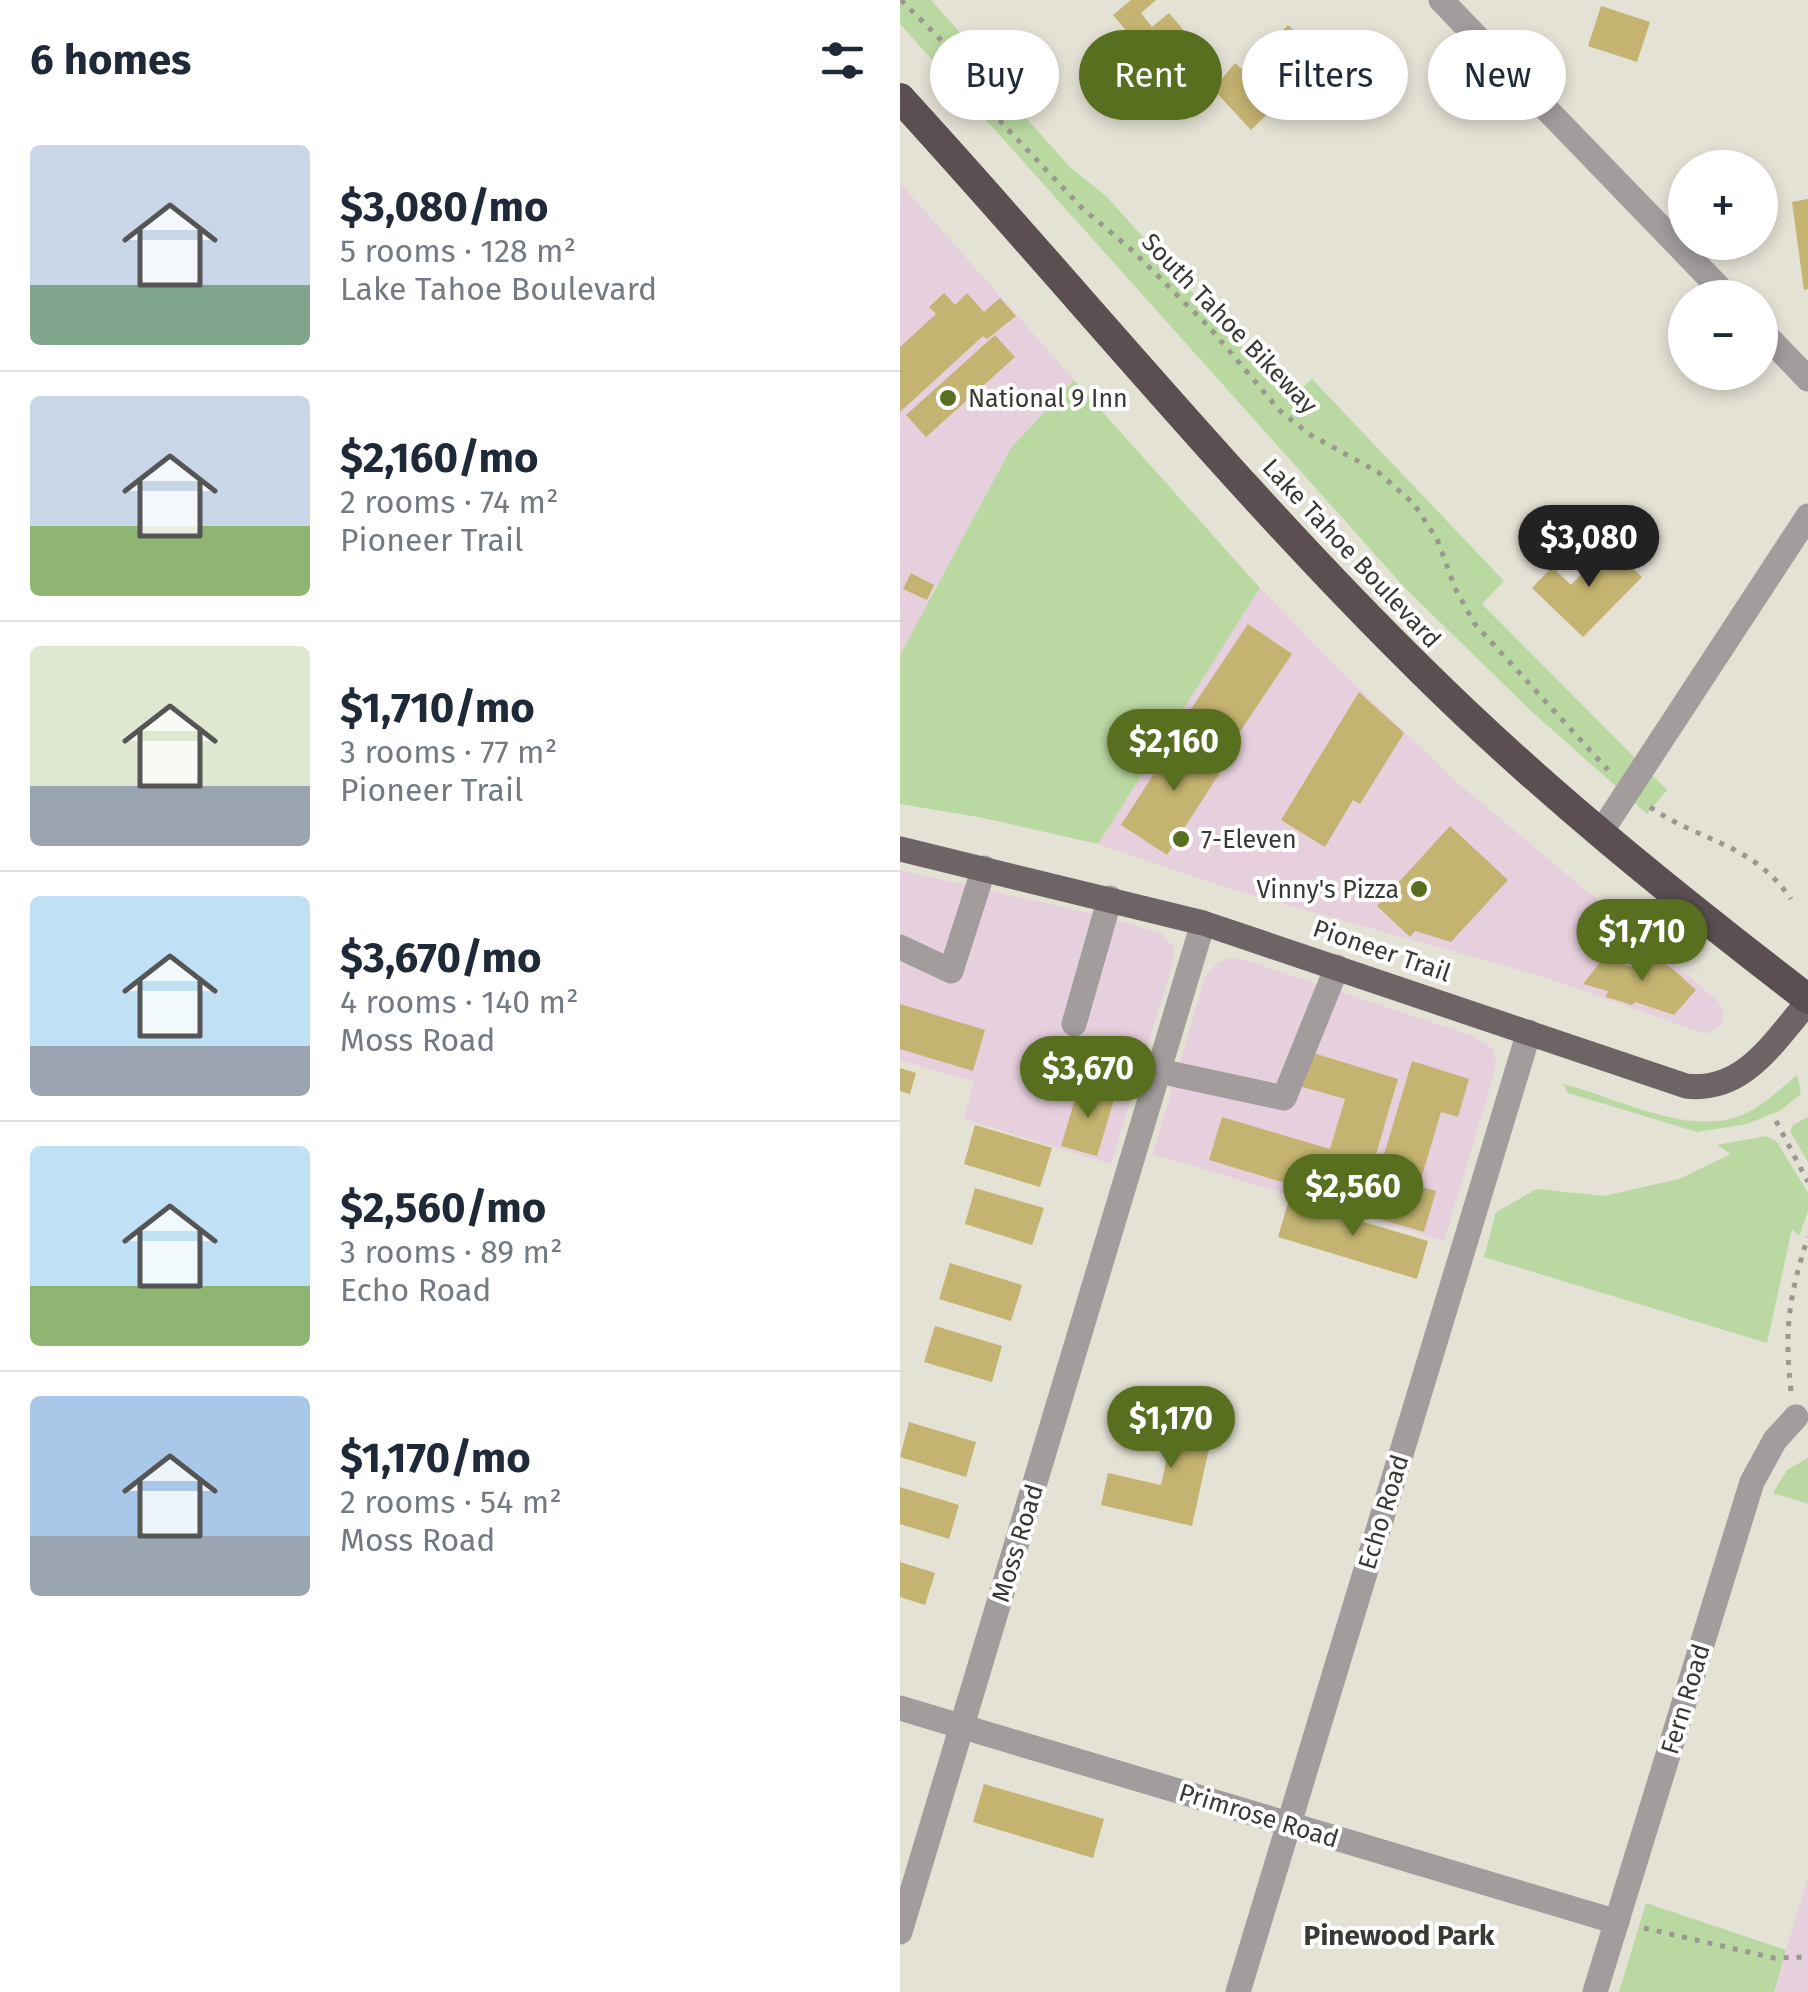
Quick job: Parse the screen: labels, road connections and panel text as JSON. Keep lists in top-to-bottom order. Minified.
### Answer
{"streets":{"highway":["Lake Tahoe Boulevard"],"main road":["Pioneer Trail"],"street":["Echo Road","Moss Road","Fern Road","Primrose Road"],"path":["South Tahoe Bikeway"]},"crossings":[["Lake Tahoe Boulevard","Pioneer Trail"],["Pioneer Trail","Echo Road"],["Pioneer Trail","Moss Road"],["Echo Road","Primrose Road"],["Moss Road","Primrose Road"],["Fern Road","Primrose Road"]],"districts":["Pinewood Park"],"places":["National 9 Inn","7-Eleven","Vinny's Pizza"],"page":{"heading":"6 homes","chip":["Buy","Rent","Filters","New"],"list":[{"name":"$3,080/mo","note":"5 rooms · 128 m² · Lake Tahoe Boulevard"},{"name":"$2,160/mo","note":"2 rooms · 74 m² · Pioneer Trail"},{"name":"$1,710/mo","note":"3 rooms · 77 m² · Pioneer Trail"},{"name":"$3,670/mo","note":"4 rooms · 140 m² · Moss Road"},{"name":"$2,560/mo","note":"3 rooms · 89 m² · Echo Road"},{"name":"$1,170/mo","note":"2 rooms · 54 m² · Moss Road"}],"map_buttons":["+","−"],"price":["$3,080","$2,160","$1,710","$3,670","$2,560","$1,170"]}}
